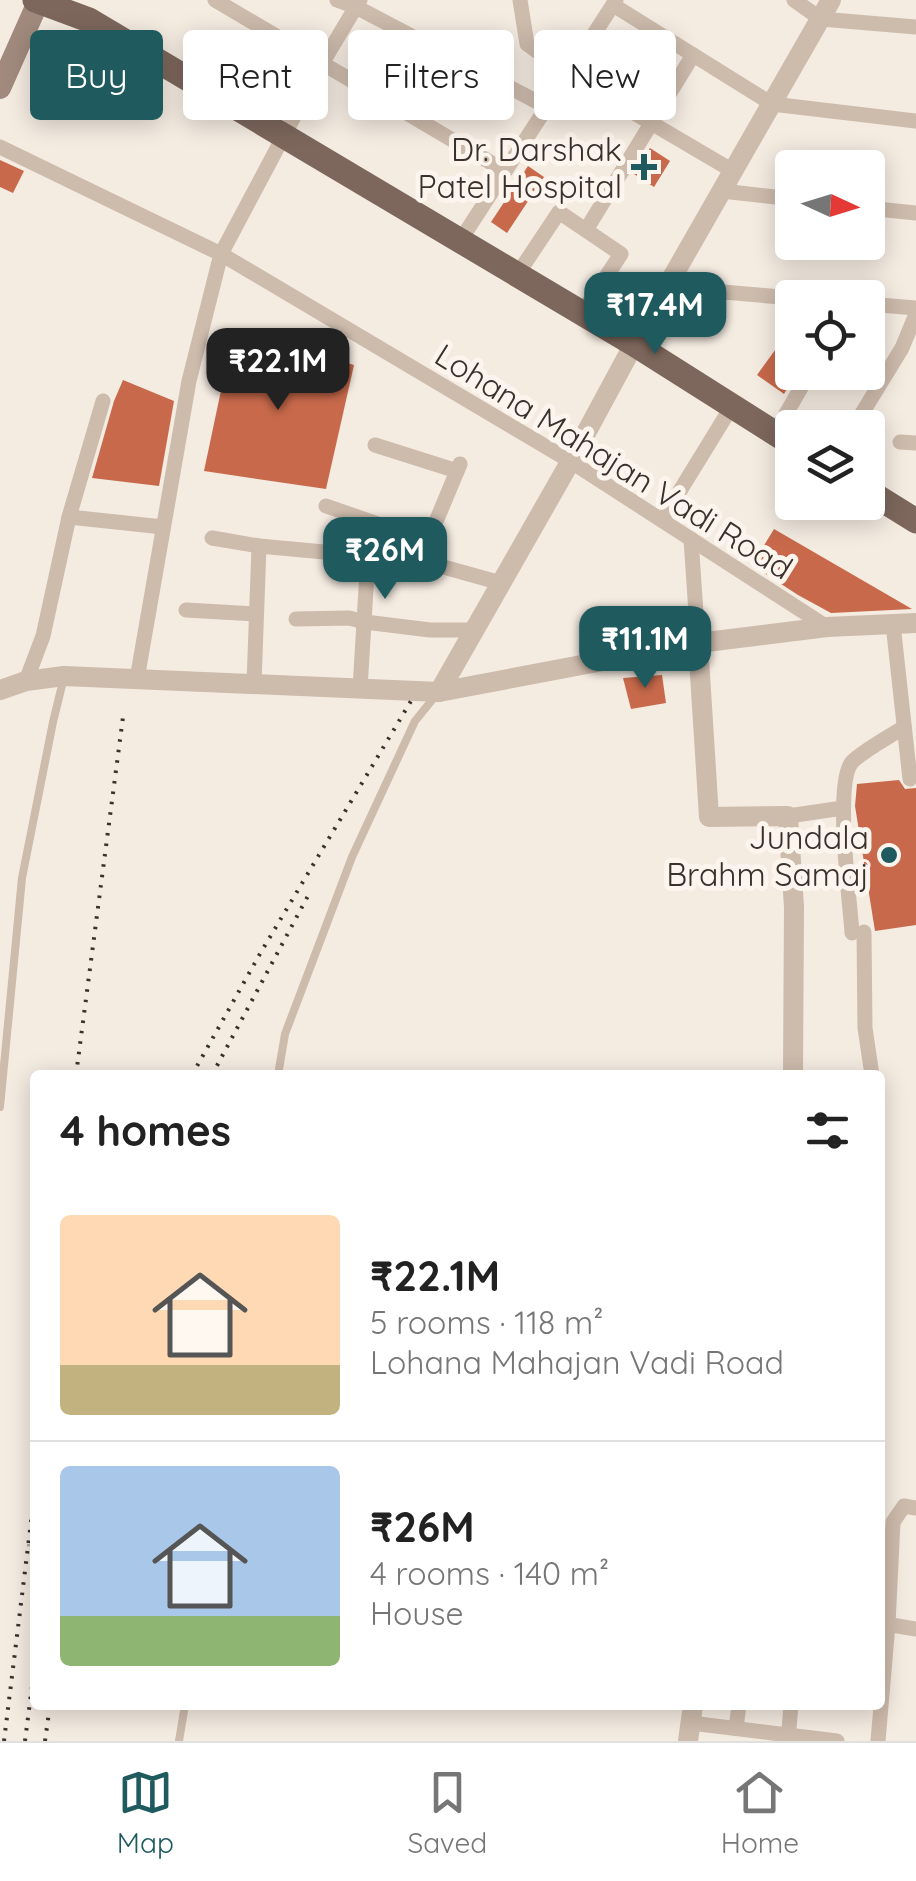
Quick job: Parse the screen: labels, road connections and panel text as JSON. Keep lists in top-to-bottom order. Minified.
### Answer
{"streets":{"street":["Lohana Mahajan Vadi Road"]},"places":{"health":["Dr. Darshak Patel Hospital"],"other":["Jundala Brahm Samaj"]},"north":"right","page":{"chip":["Buy","Rent","Filters","New"],"price":["₹17.4M","₹22.1M","₹26M","₹11.1M"],"heading":"4 homes","list":[{"name":"₹22.1M","note":"5 rooms · 118 m² · Lohana Mahajan Vadi Road"},{"name":"₹26M","note":"4 rooms · 140 m² · House"}],"tabs":["Map","Saved","Home"]}}
